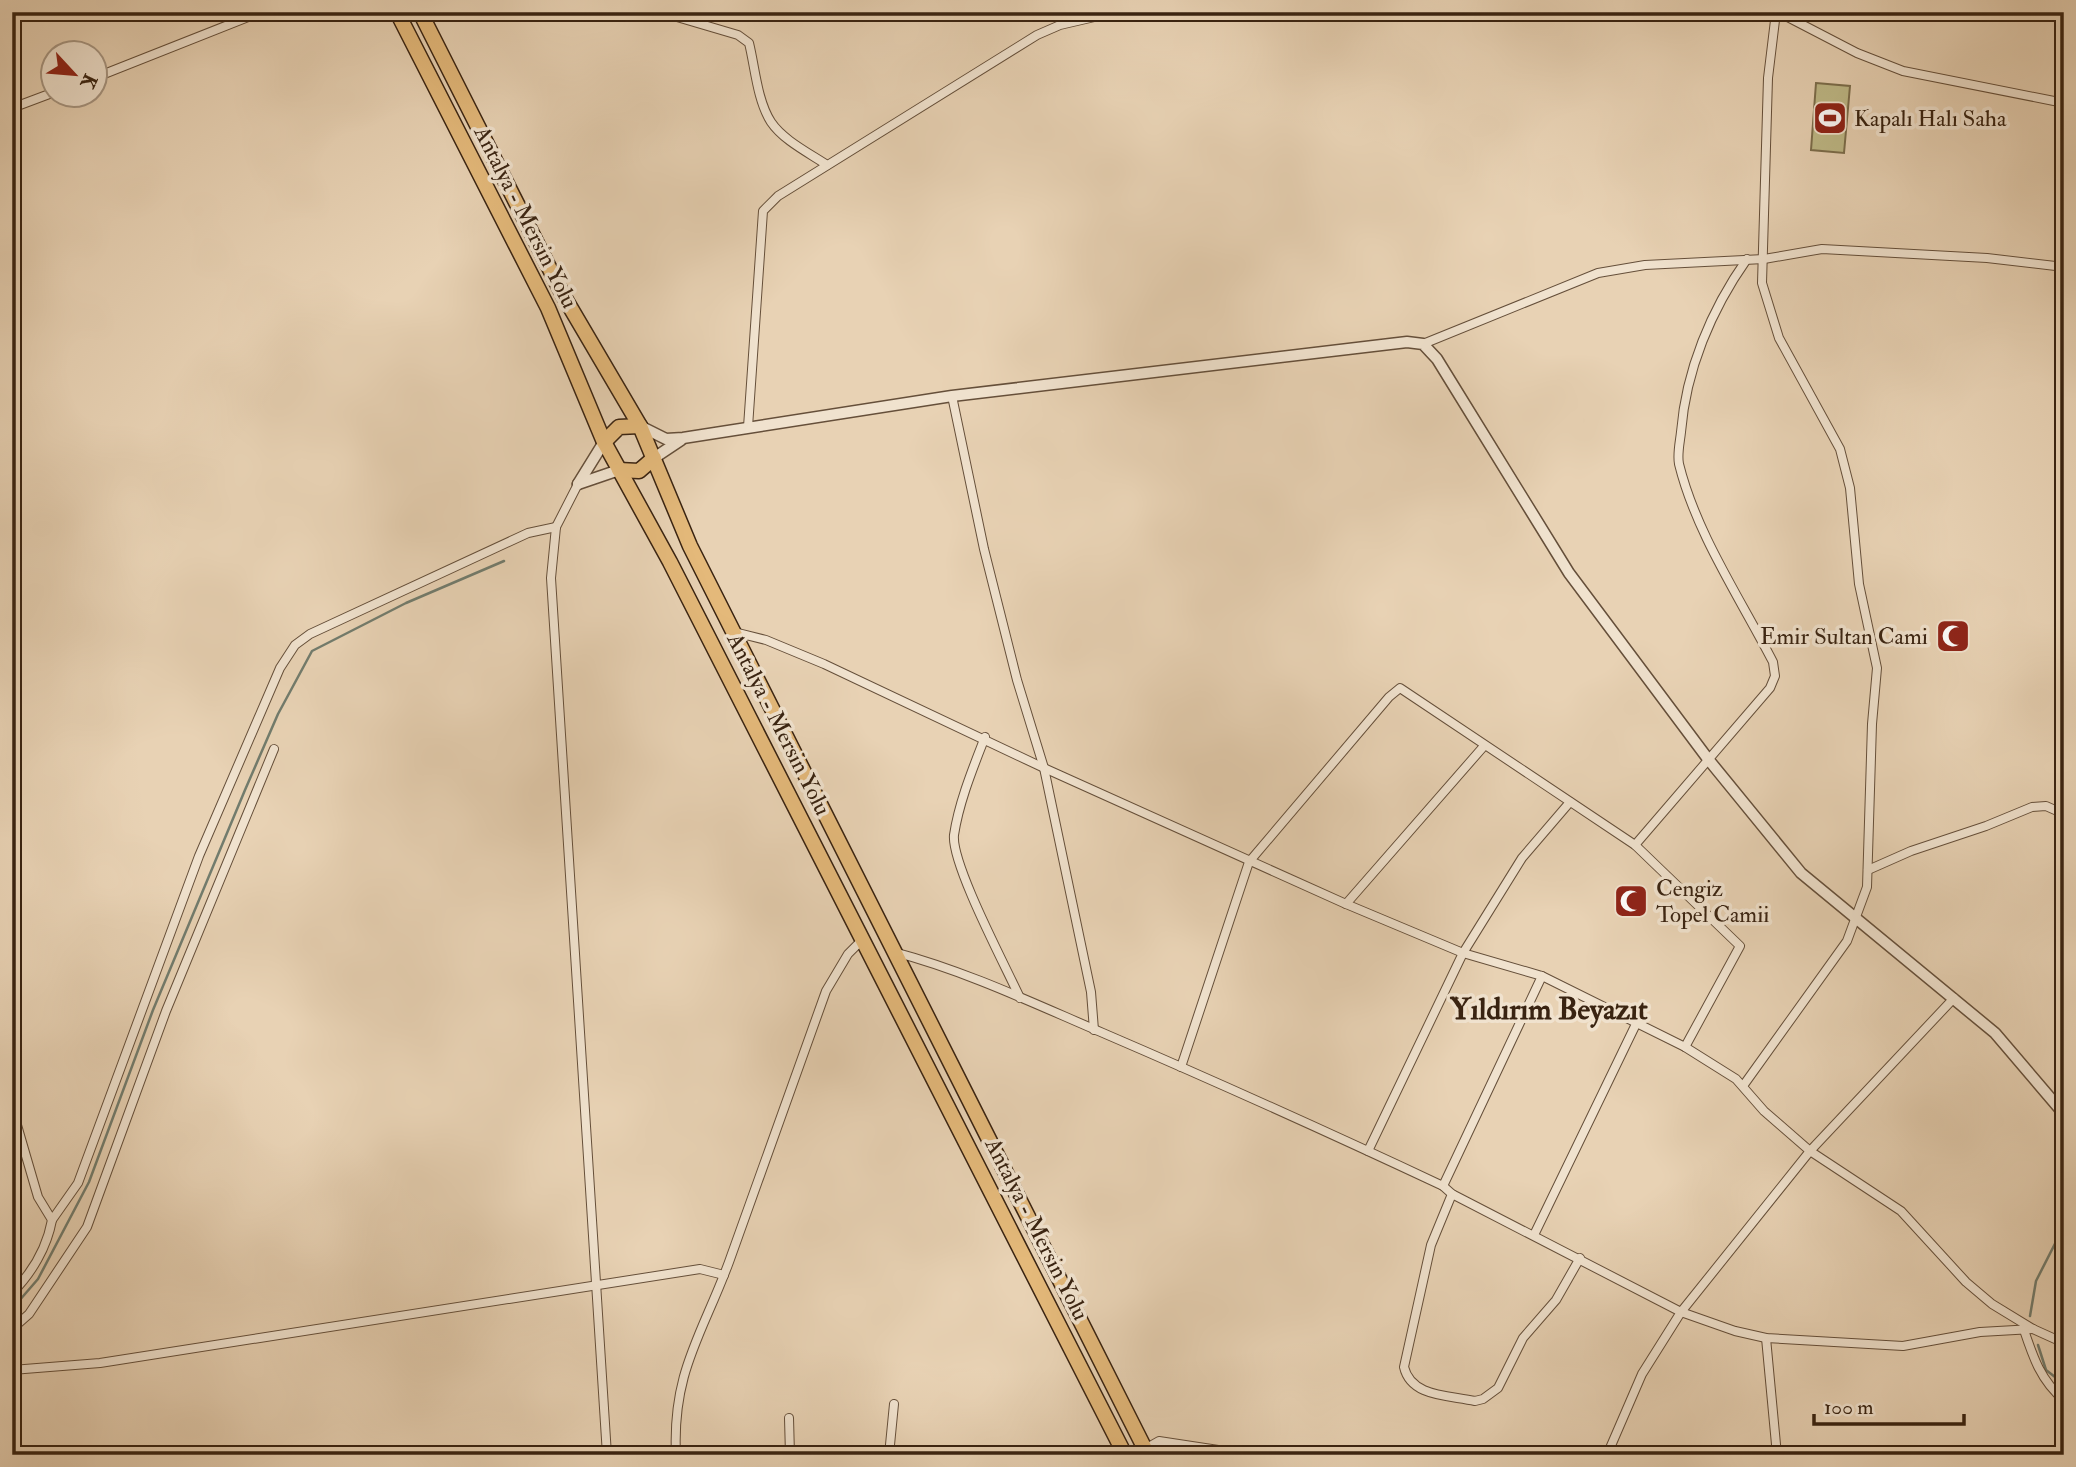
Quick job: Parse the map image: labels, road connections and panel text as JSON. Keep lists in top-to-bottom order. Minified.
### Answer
{"streets":{"highway":["Antalya - Mersin Yolu"]},"districts":["Yıldırım Beyazıt"],"places":{"sports":["Kapalı Halı Saha"],"mosque":["Emir Sultan Cami","Cengiz Topel Camii"]},"scale_bar":"100 m","north":"bottom right"}
